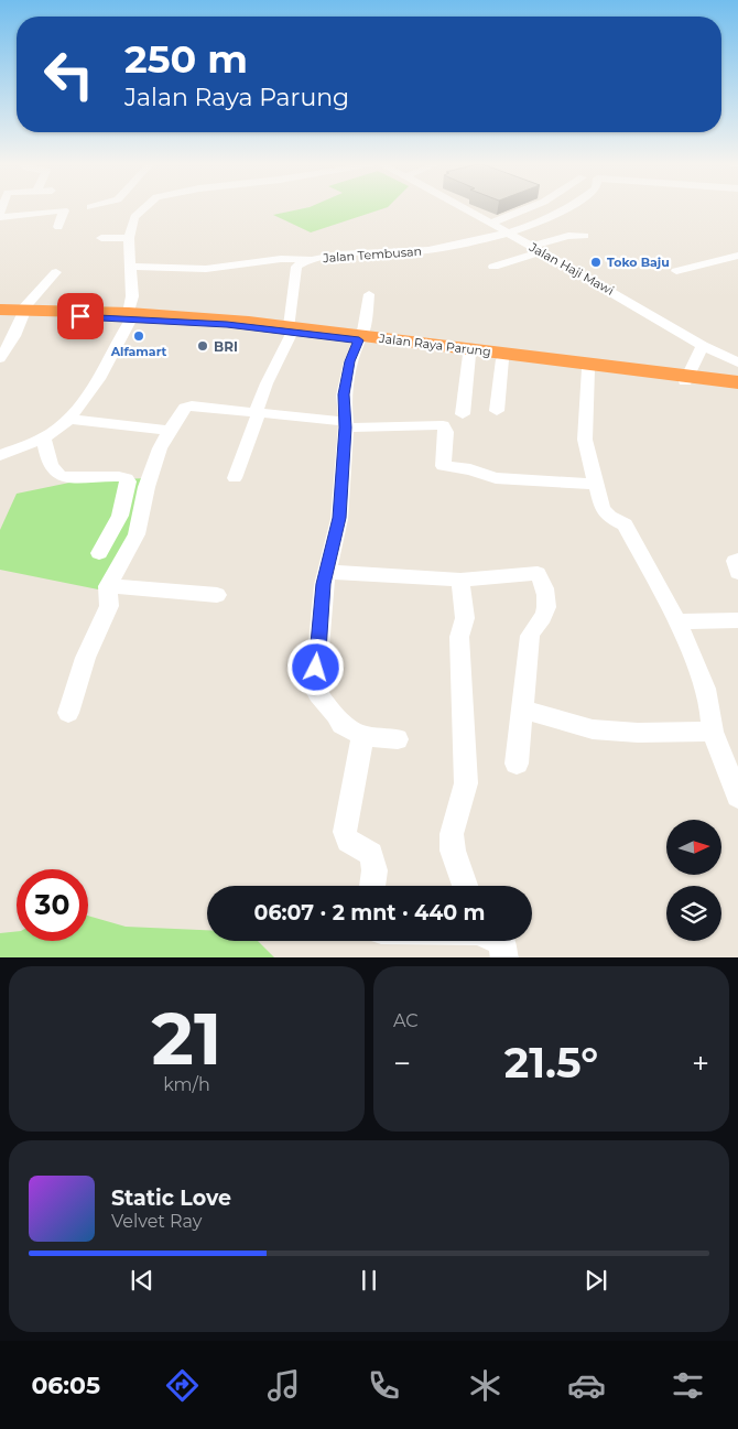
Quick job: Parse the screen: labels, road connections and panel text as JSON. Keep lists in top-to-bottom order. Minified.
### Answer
{"streets":{"highway":["Jalan Raya Parung"],"street":["Jalan Tembusan","Jalan Haji Mawi"]},"crossings":[["Jalan Tembusan","Jalan Haji Mawi"],["Jalan Tembusan","Jalan Raya Parung"]],"places":["Toko Baju","Alfamart","BRI"],"north":"right","page":{"turn":["250 m","Jalan Raya Parung"],"limit":"30","trip":"06:07 · 2 mnt · 440 m","tile":[["21","km/h"],"AC"],"heat":["−","21.5°","+"],"song":["Static Love","Velvet Ray"],"tabs":"06:05"}}
